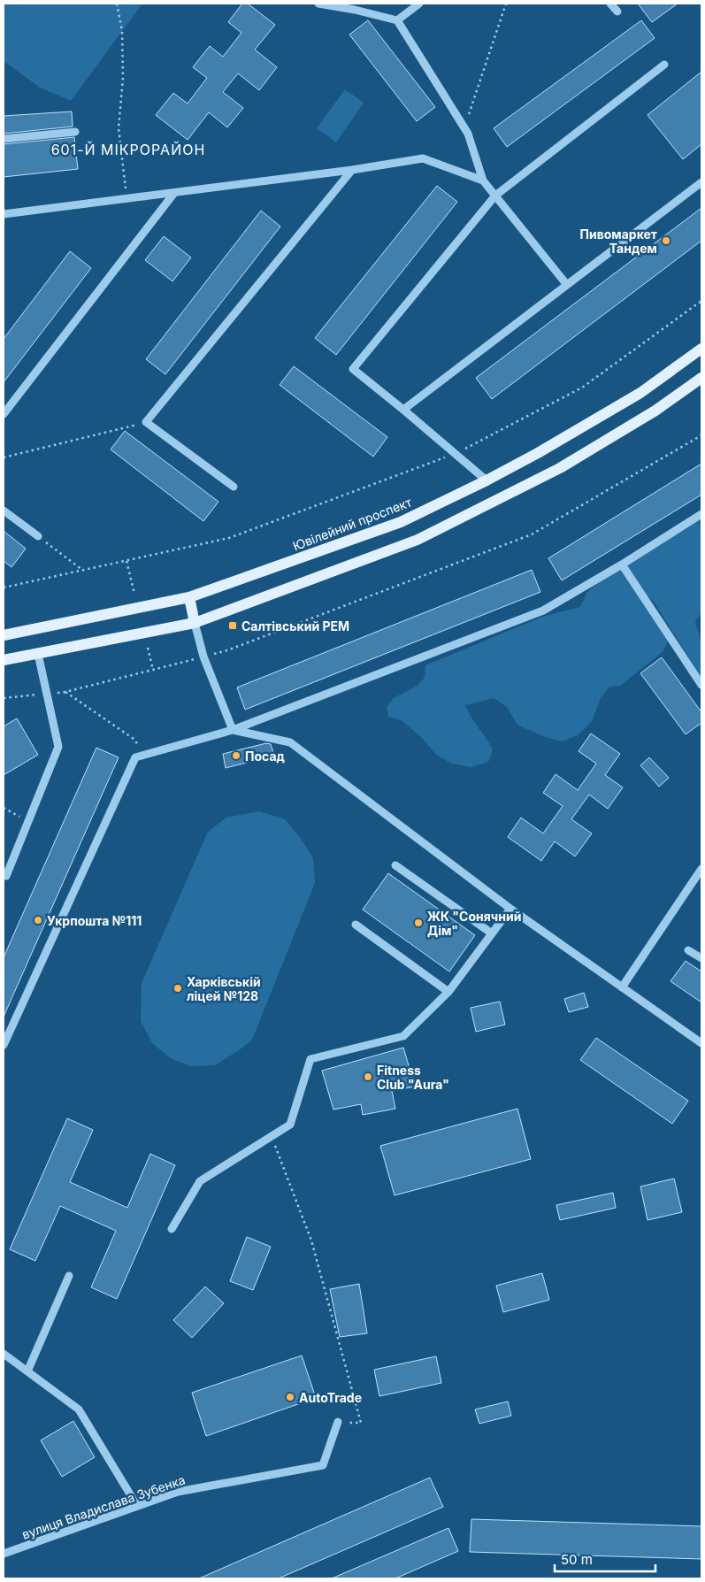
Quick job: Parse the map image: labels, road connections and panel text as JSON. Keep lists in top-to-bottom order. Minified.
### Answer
{"streets":{"main road":["Ювілейний проспект"],"street":["вулиця Владислава Зубенка"]},"districts":["601-Й МІКРОРАЙОН"],"places":{"other":["Пивомаркет Тандем","Посад","Укрпошта №111","ЖК \"Сонячний Дім\"","Харківській ліцей №128","Fitness Club \"Aura\"","AutoTrade"],"transit":["Салтівський РЕМ"]},"scale_bar":"50 m"}
